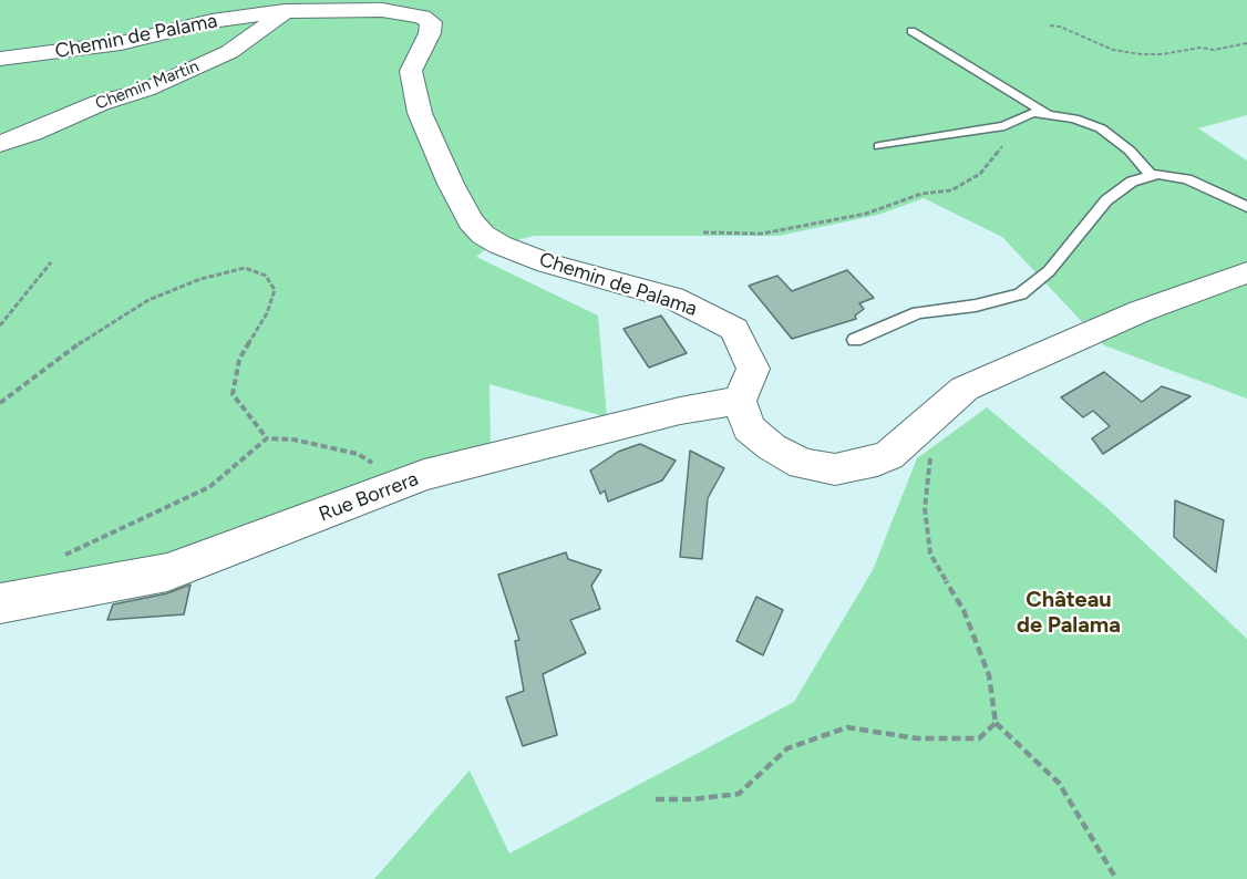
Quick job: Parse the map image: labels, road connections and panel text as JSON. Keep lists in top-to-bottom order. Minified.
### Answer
{"streets":{"street":["Chemin de Palama","Chemin Martin","Rue Borrera"]},"crossings":[["Chemin de Palama","Chemin Martin"],["Chemin de Palama","Rue Borrera"]],"districts":["Château de Palama"]}
